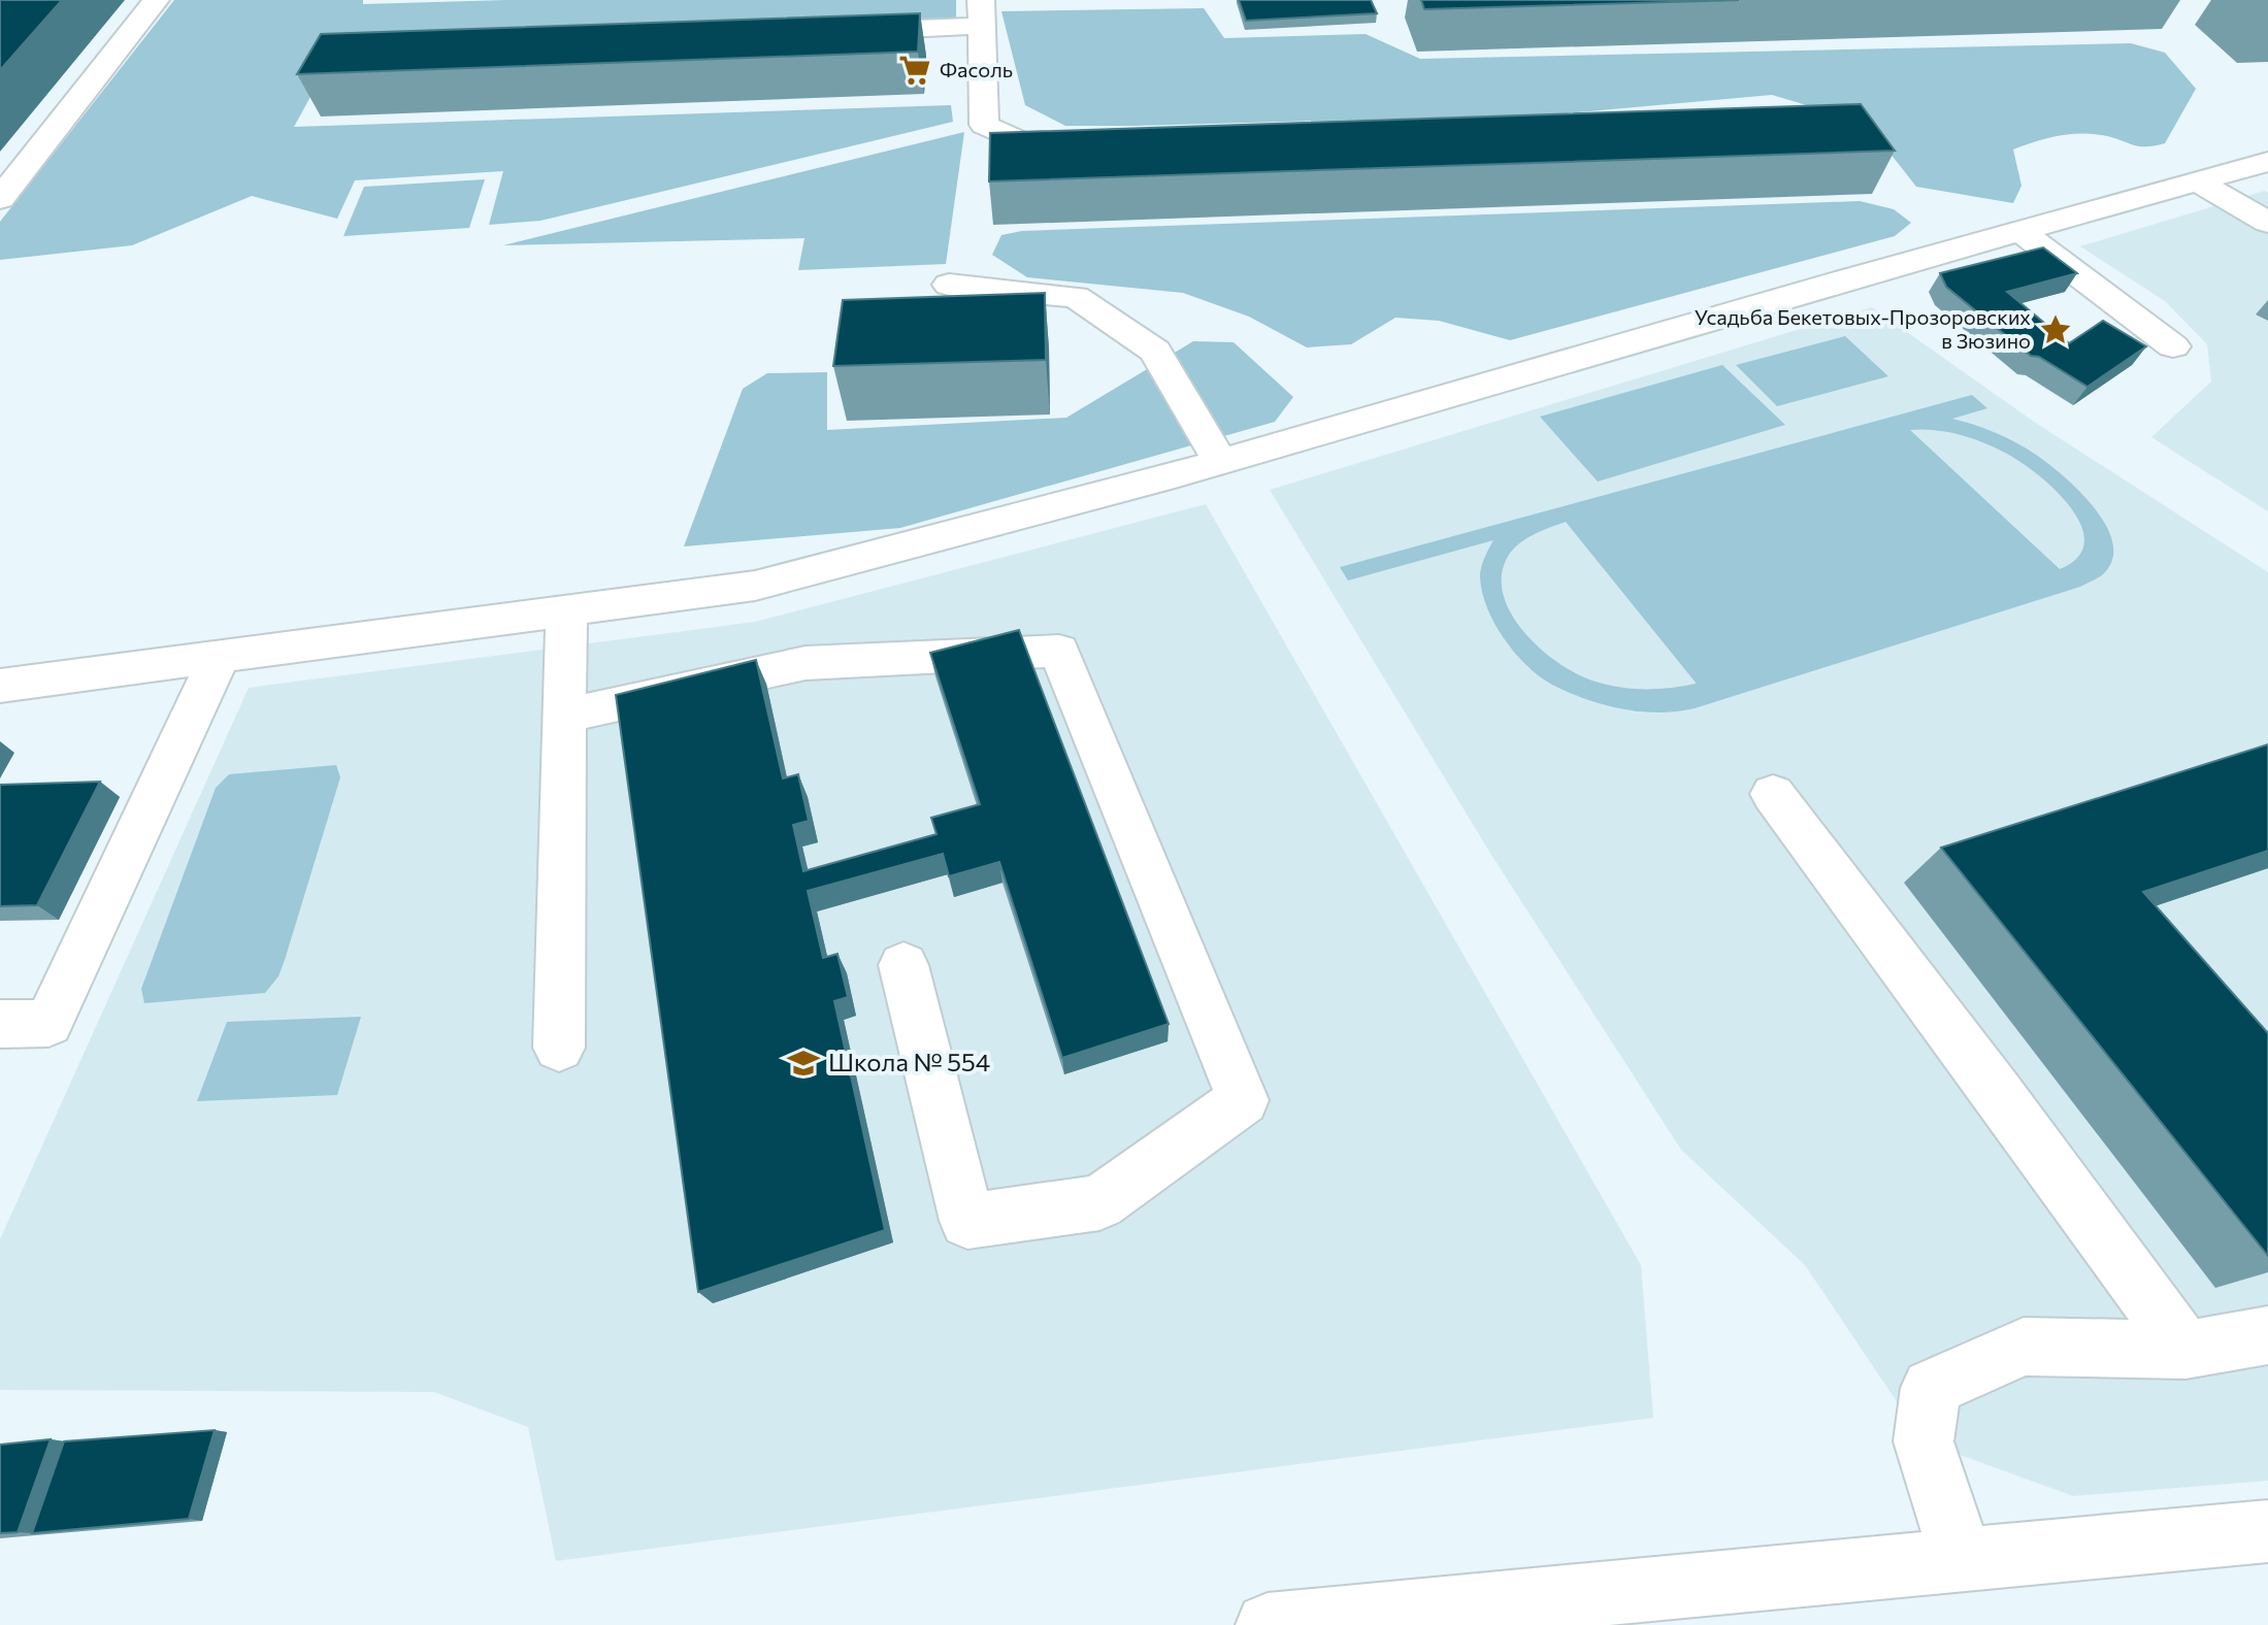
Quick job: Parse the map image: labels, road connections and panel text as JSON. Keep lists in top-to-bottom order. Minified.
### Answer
{"places":{"supermarket":["Фасоль"],"place":["Усадьба Бекетовых-Прозоровских в Зюзино"],"school or university":["Школа № 554"]}}
